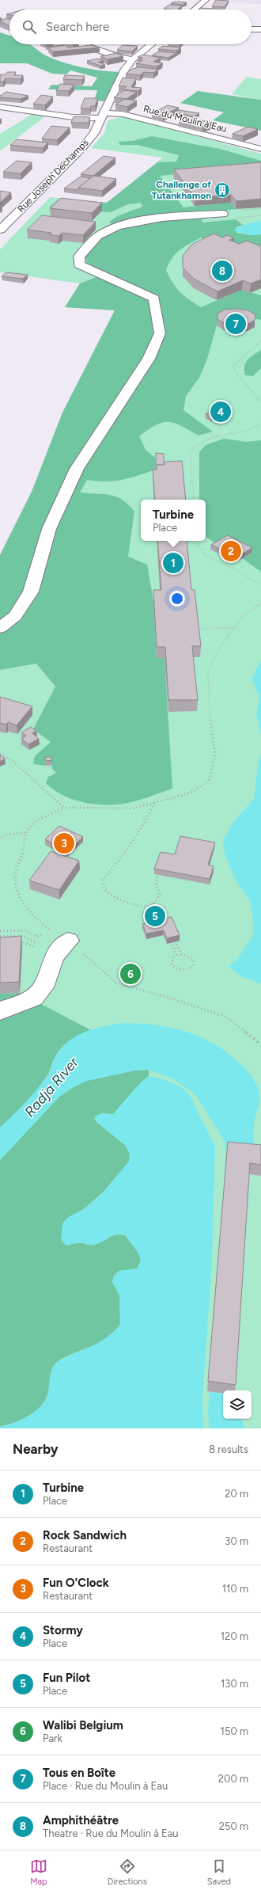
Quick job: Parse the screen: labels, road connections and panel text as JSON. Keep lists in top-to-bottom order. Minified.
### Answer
{"streets":{"street":["Rue du Moulin à Eau","Rue Joseph Dechamps"]},"crossings":[["Rue du Moulin à Eau","Rue Joseph Dechamps"]],"water":["Radja River"],"places":{"building":["Challenge of Tutankhamon"]},"page":{"search":"Search here","pins":["8","7","4","2","1","3","5","6"],"popup":["Turbine","Place"],"heading":["Nearby","8 results"],"list":[{"mark":"1","name":"Turbine","note":"Place","value":"20 m"},{"mark":"2","name":"Rock Sandwich","note":"Restaurant","value":"30 m"},{"mark":"3","name":"Fun O'Clock","note":"Restaurant","value":"110 m"},{"mark":"4","name":"Stormy","note":"Place","value":"120 m"},{"mark":"5","name":"Fun Pilot","note":"Place","value":"130 m"},{"mark":"6","name":"Walibi Belgium","note":"Park","value":"150 m"},{"mark":"7","name":"Tous en Boîte","note":"Place · Rue du Moulin à Eau","value":"200 m"},{"mark":"8","name":"Amphithéâtre","note":"Theatre · Rue du Moulin à Eau","value":"250 m"}],"nav":["Map","Directions","Saved"]}}
